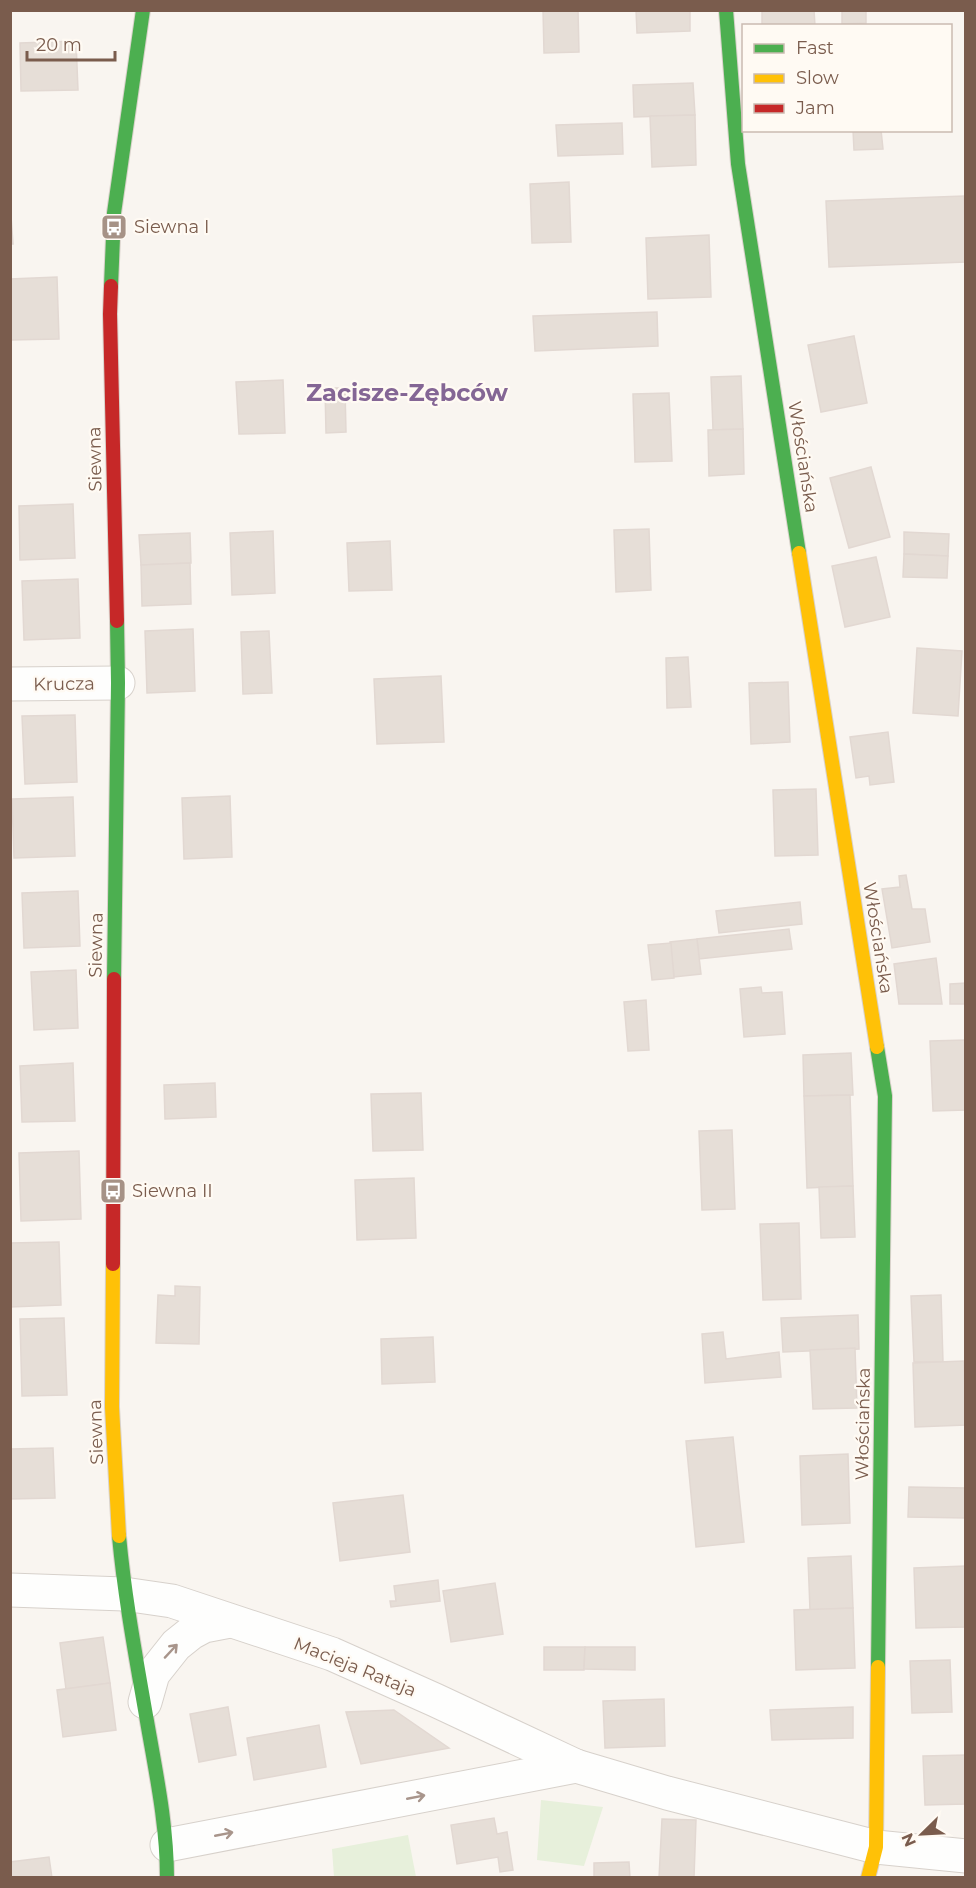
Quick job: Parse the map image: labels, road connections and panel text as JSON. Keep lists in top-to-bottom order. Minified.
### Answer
{"streets":{"street":["Włościańska","Siewna","Krucza","Macieja Rataja"]},"crossings":[["Włościańska","Macieja Rataja"],["Siewna","Krucza"],["Siewna","Macieja Rataja"]],"districts":["Zacisze-Zębców"],"places":{"bus stop":["Siewna I","Siewna II"]},"legend":["Fast","Slow","Jam"],"scale_bar":"20 m","north":"bottom left"}
